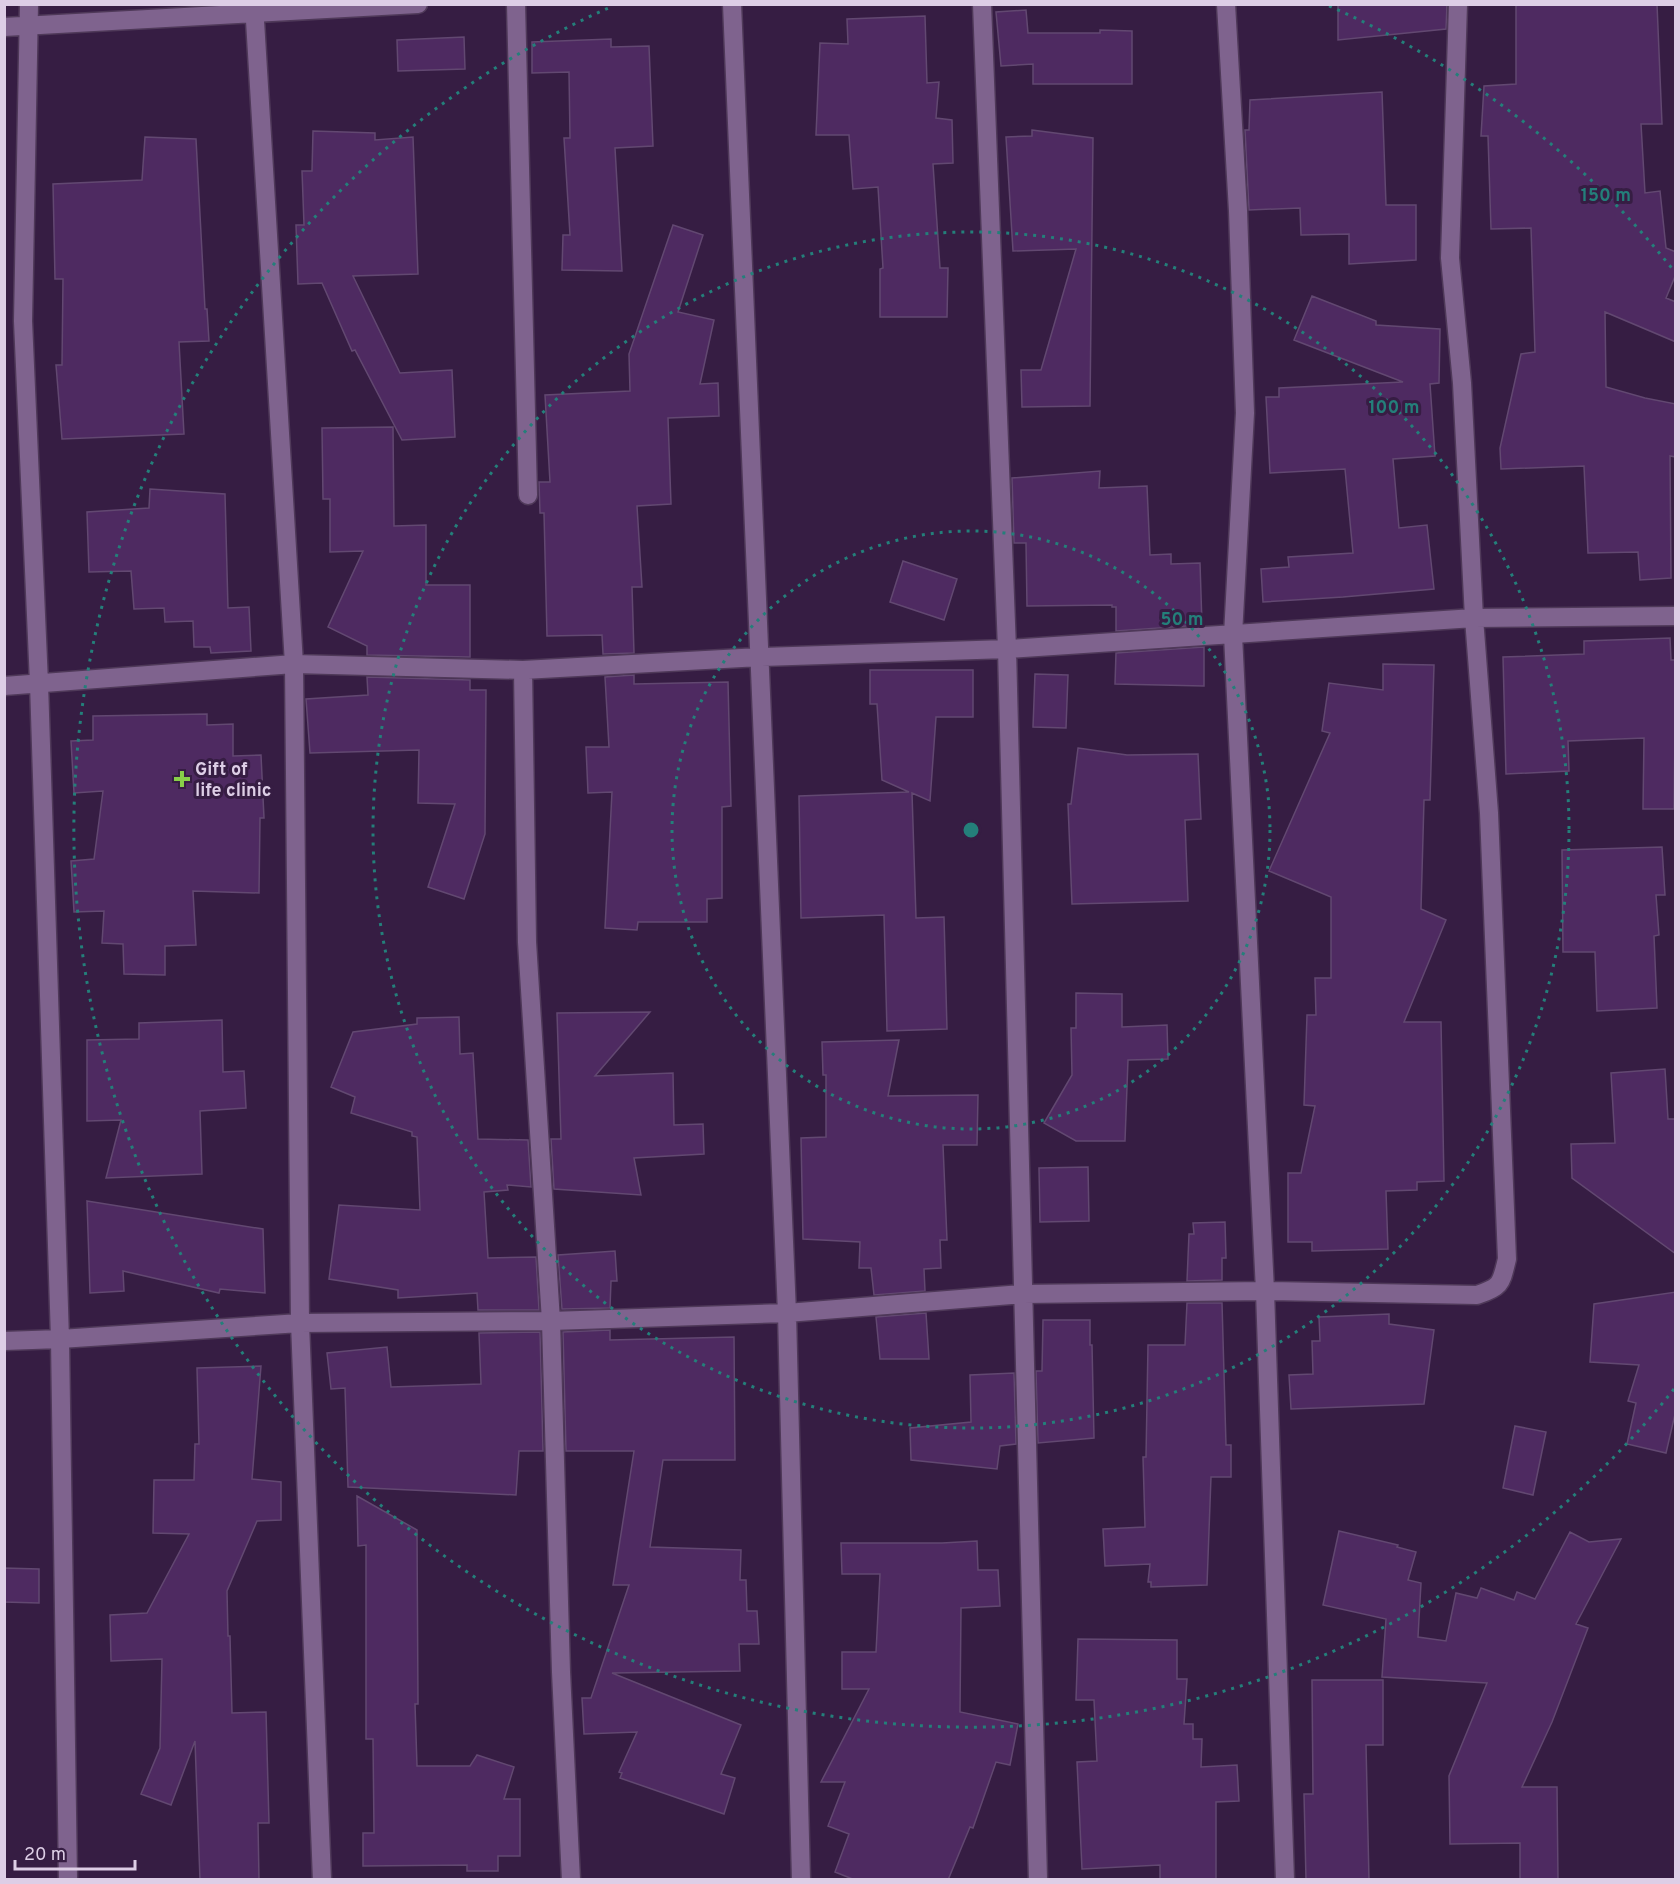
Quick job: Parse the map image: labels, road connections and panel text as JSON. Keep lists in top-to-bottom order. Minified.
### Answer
{"places":{"health":["Gift of life clinic"]},"scale_bar":"20 m","rings":["150 m","100 m","50 m"]}
